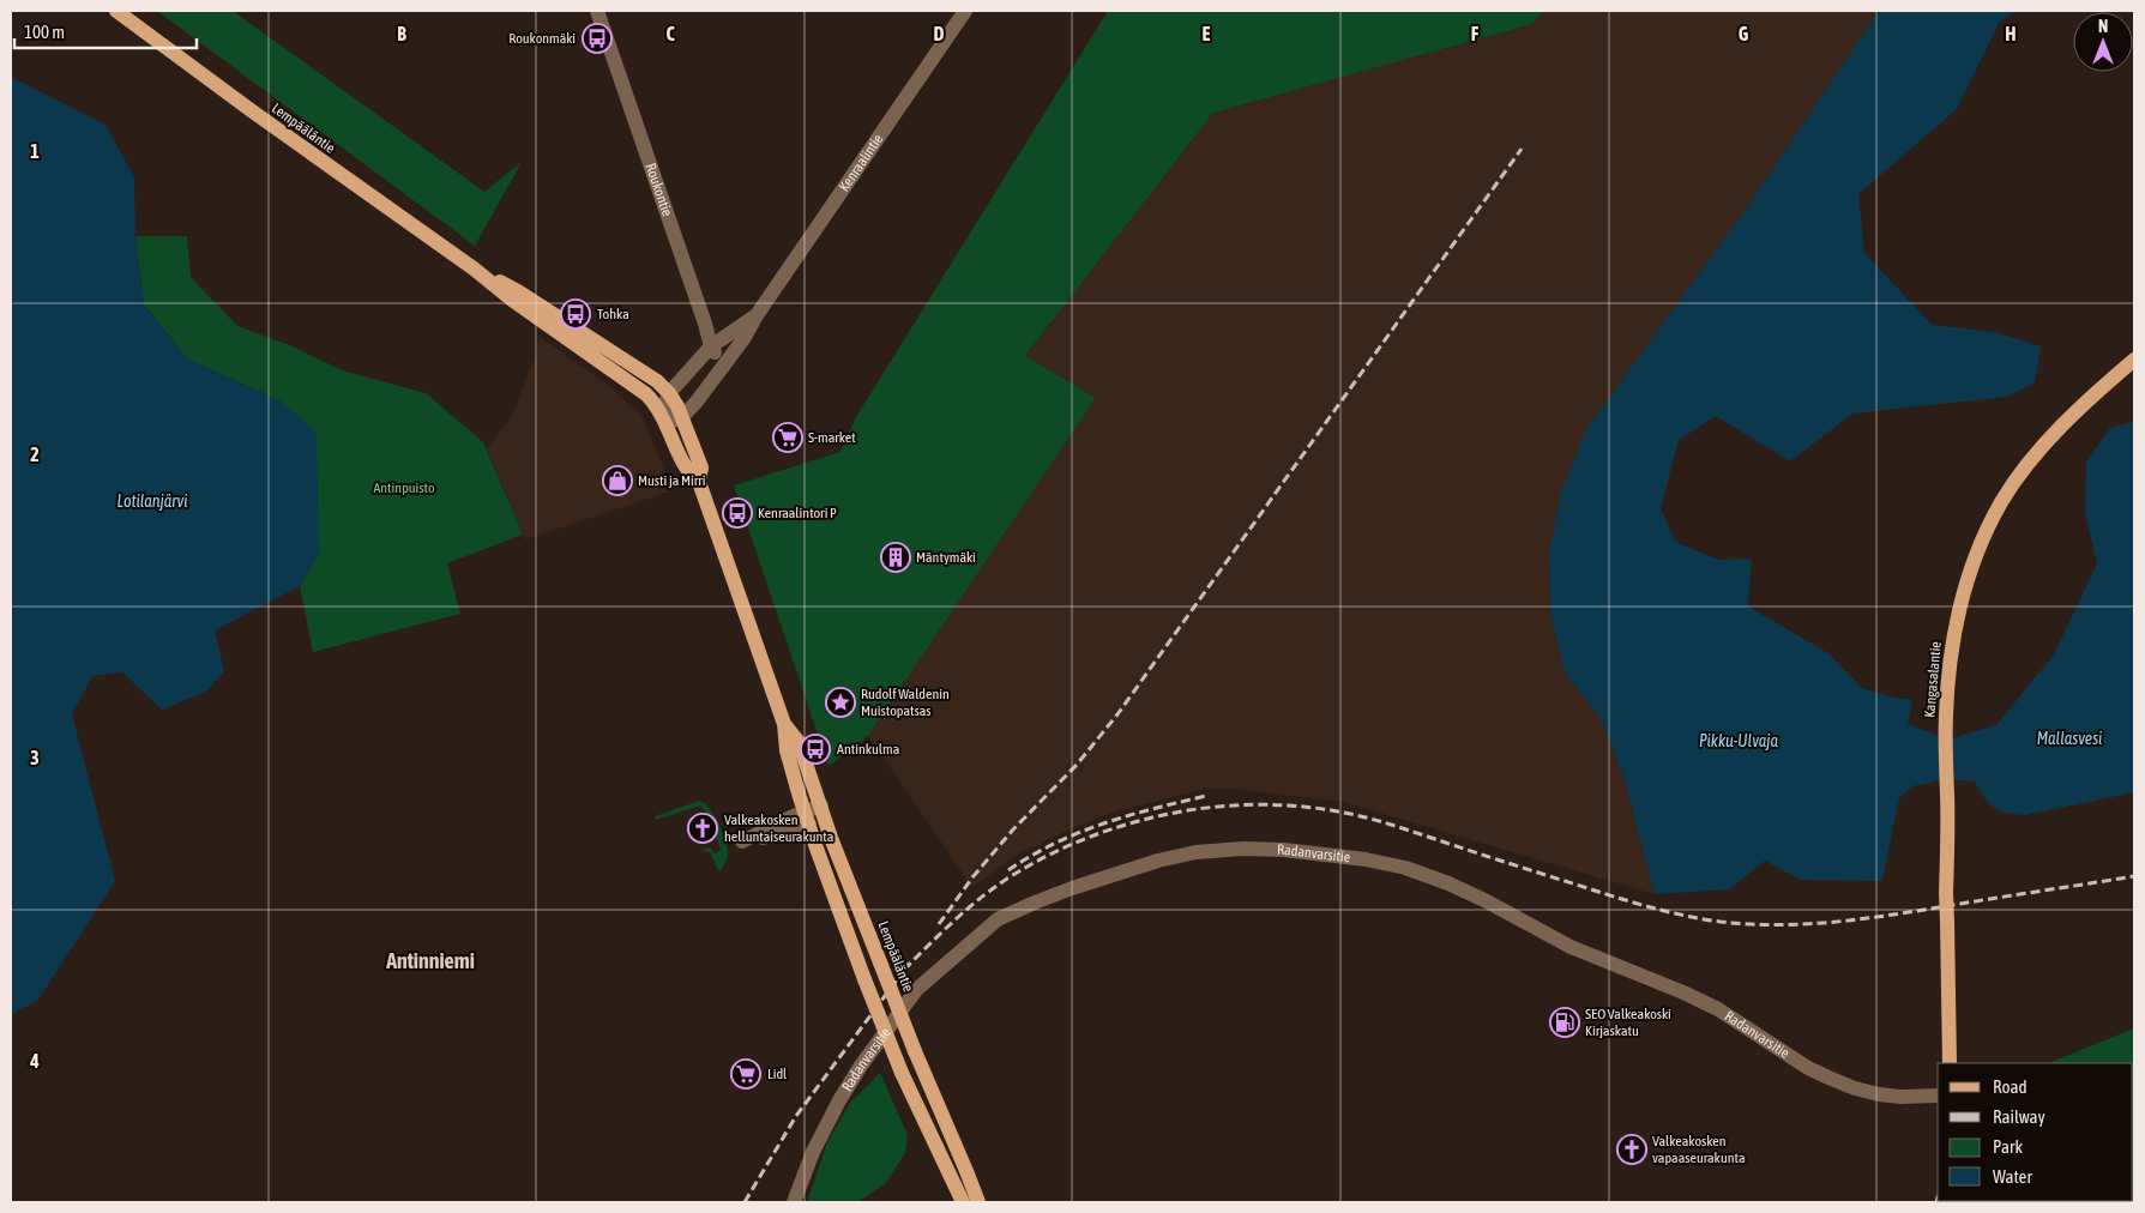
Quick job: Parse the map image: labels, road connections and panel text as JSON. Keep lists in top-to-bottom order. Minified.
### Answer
{"streets":{"main road":["Lempääläntie","Kangasalantie"],"street":["Kenraalintie","Roukontie","Radanvarsitie"]},"crossings":[["Lempääläntie","Kenraalintie"],["Kenraalintie","Roukontie"]],"districts":["Antinniemi"],"water":["Lotilanjärvi","Mallasvesi","Pikku-Ulvaja"],"parks":["Antinpuisto"],"places":{"bus stop":["Roukonmäki","Tohka","Kenraalintori P","Antinkulma"],"supermarket":["S-market","Lidl"],"shop":["Musti ja Mirri"],"building":["Mäntymäki"],"place":["Rudolf Waldenin Muistopatsas"],"church":["Valkeakosken helluntaiseurakunta","Valkeakosken vapaaseurakunta"],"fuel station":["SEO Valkeakoski Kirjaskatu"]},"legend":["Road","Railway","Park","Water"],"scale_bar":"100 m","north":"top","grid":{"columns":["B","C","D","E","F","G","H"],"rows":["1","2","3","4"]}}
